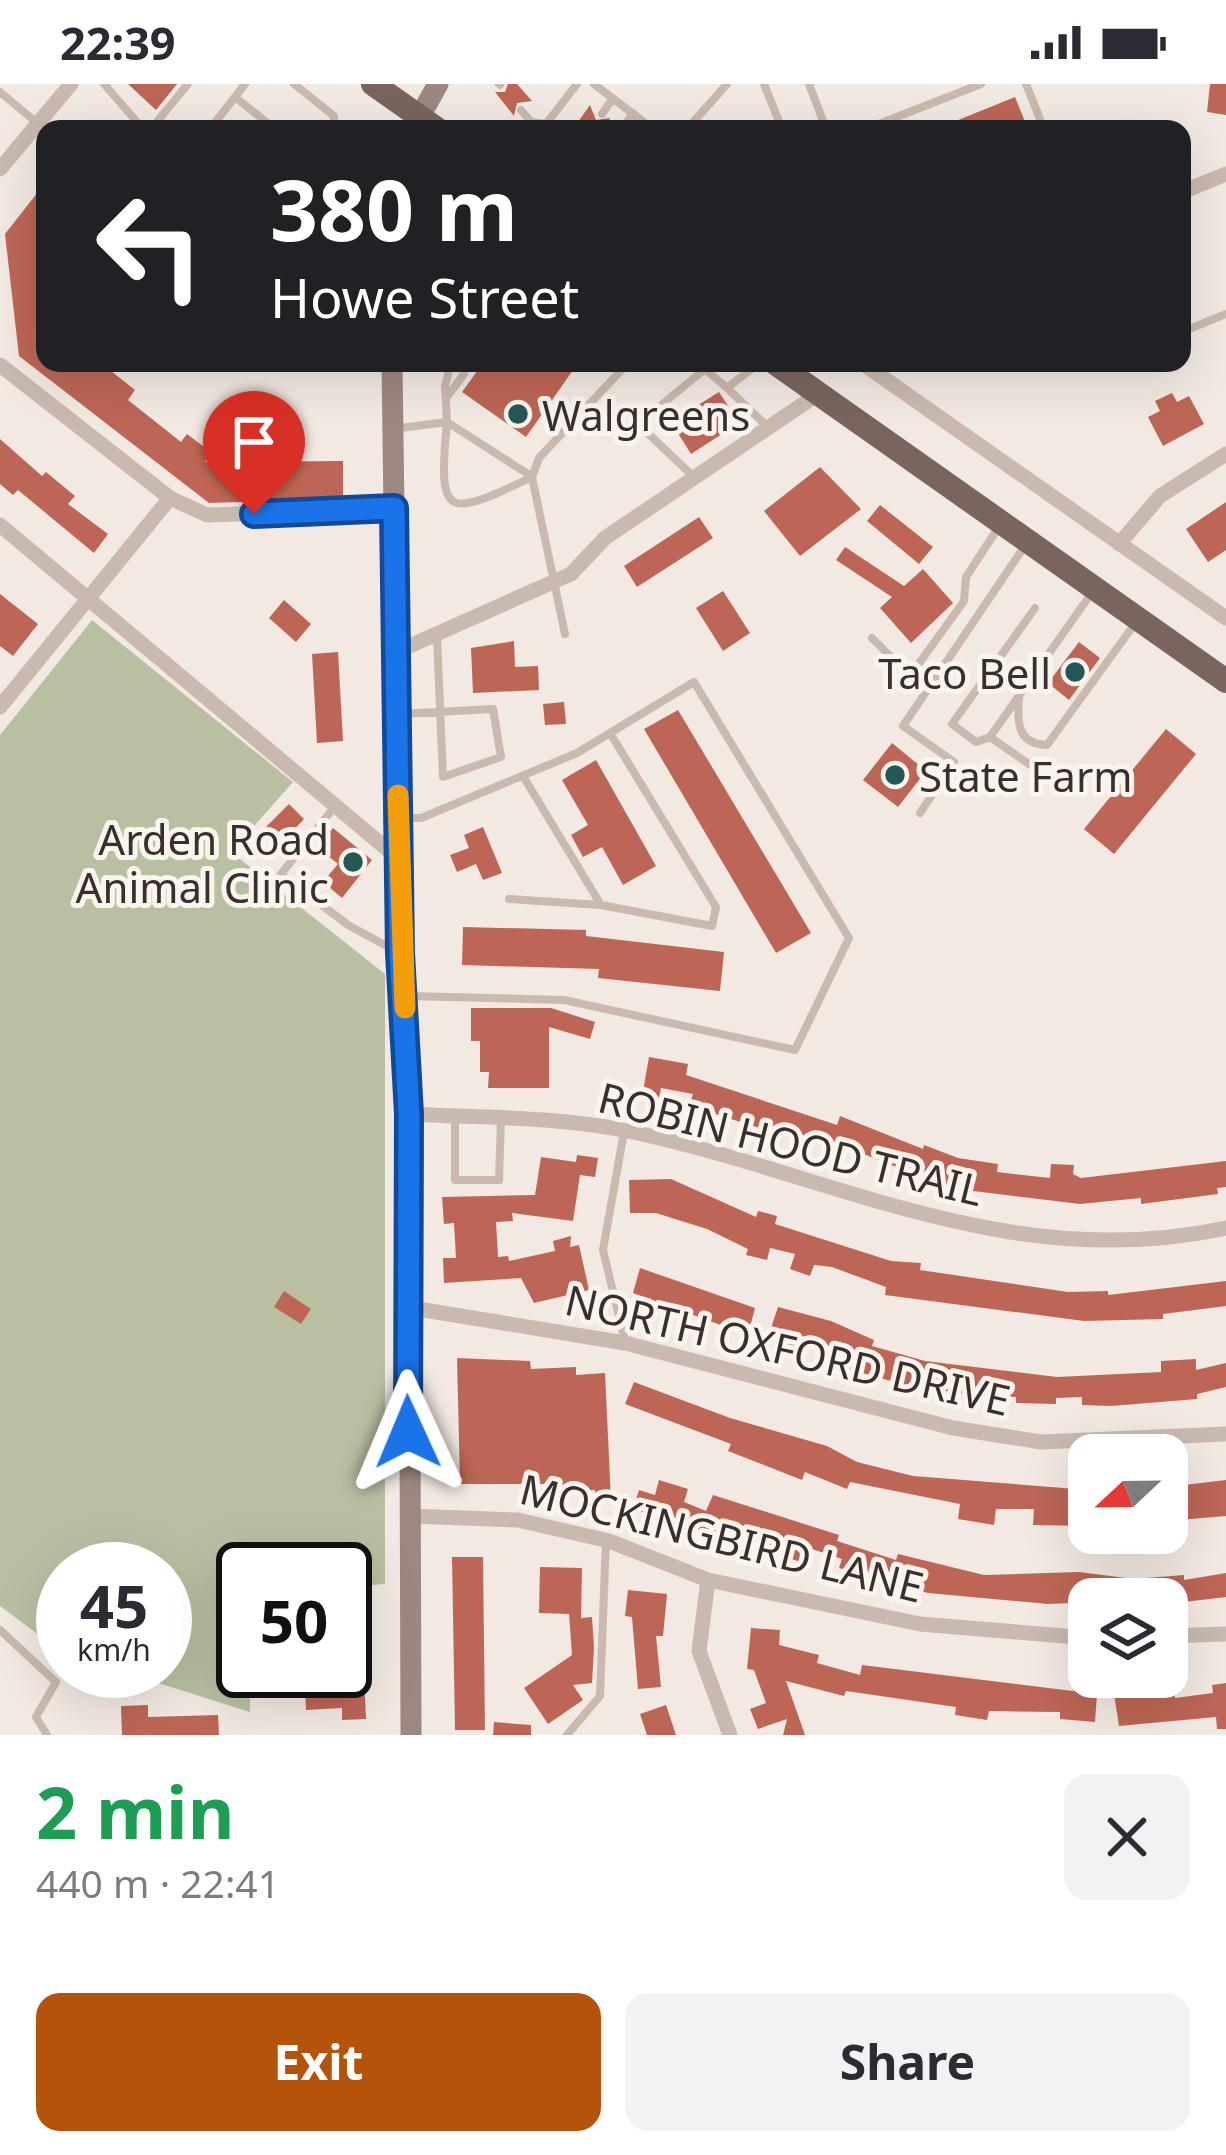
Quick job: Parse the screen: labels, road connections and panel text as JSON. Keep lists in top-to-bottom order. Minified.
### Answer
{"streets":{"street":["ROBIN HOOD TRAIL","NORTH OXFORD DRIVE","MOCKINGBIRD LANE"]},"places":["Walgreens","Taco Bell","State Farm","Arden Road Animal Clinic"],"north":"left","page":{"status":"22:39","turn":["380 m","Howe Street"],"speed":"45 km/h","limit":"50","heading":["2 min","440 m · 22:41"],"buttons":["Exit","Share"]}}
